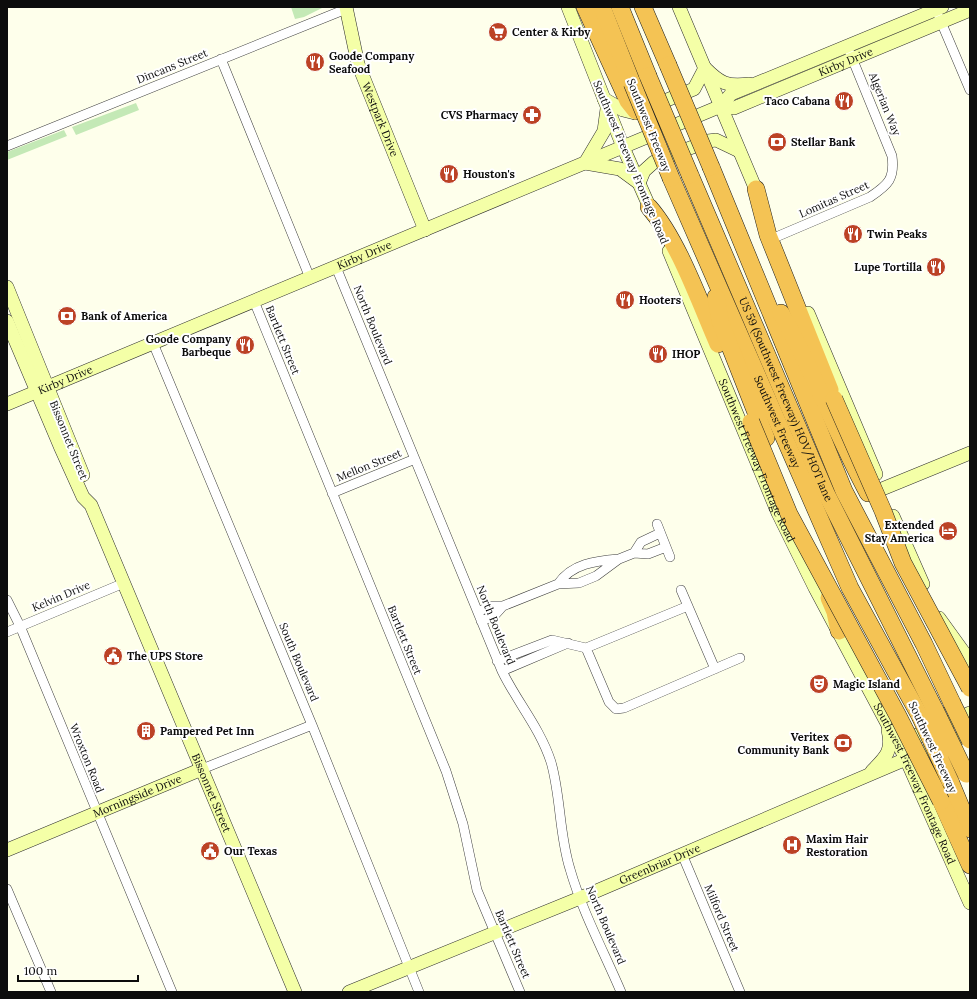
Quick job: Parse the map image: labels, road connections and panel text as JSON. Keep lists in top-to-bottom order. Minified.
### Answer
{"streets":{"highway":["Southwest Freeway","US 59 (Southwest Freeway) HOV/HOT lane"],"main road":["Kirby Drive","Westpark Drive","Southwest Freeway Frontage Road","Bissonnet Street","Morningside Drive","Greenbriar Drive"],"street":["Dincans Street","Algerian Way","Lomitas Street","North Boulevard","Bartlett Street","Mellon Street","Kelvin Drive","South Boulevard","Wroxton Road","Milford Street"]},"crossings":[["Kirby Drive","Algerian Way"],["Kirby Drive","Westpark Drive"],["Kirby Drive","Southwest Freeway Frontage Road"],["Kirby Drive","North Boulevard"],["Kirby Drive","Bartlett Street"],["Kirby Drive","Bissonnet Street"],["Kirby Drive","South Boulevard"],["Dincans Street","Westpark Drive"],["Algerian Way","Lomitas Street"],["Southwest Freeway Frontage Road","Greenbriar Drive"],["North Boulevard","Mellon Street"],["North Boulevard","Greenbriar Drive"],["Bartlett Street","Mellon Street"],["Bartlett Street","Greenbriar Drive"],["Bissonnet Street","Kelvin Drive"],["Bissonnet Street","Morningside Drive"],["Kelvin Drive","Wroxton Road"],["South Boulevard","Morningside Drive"],["South Boulevard","Greenbriar Drive"],["Wroxton Road","Morningside Drive"],["Greenbriar Drive","Milford Street"]],"places":{"supermarket":["Center & Kirby"],"restaurant":["Goode Company Seafood","Taco Cabana","Houston's","Twin Peaks","Lupe Tortilla","Hooters","Goode Company Barbeque","IHOP"],"pharmacy":["CVS Pharmacy"],"bank":["Stellar Bank","Bank of America","Veritex Community Bank"],"hotel":["Extended Stay America"],"public building":["The UPS Store","Our Texas"],"theatre":["Magic Island"],"building":["Pampered Pet Inn"],"hospital":["Maxim Hair Restoration"]},"scale_bar":"100 m"}
